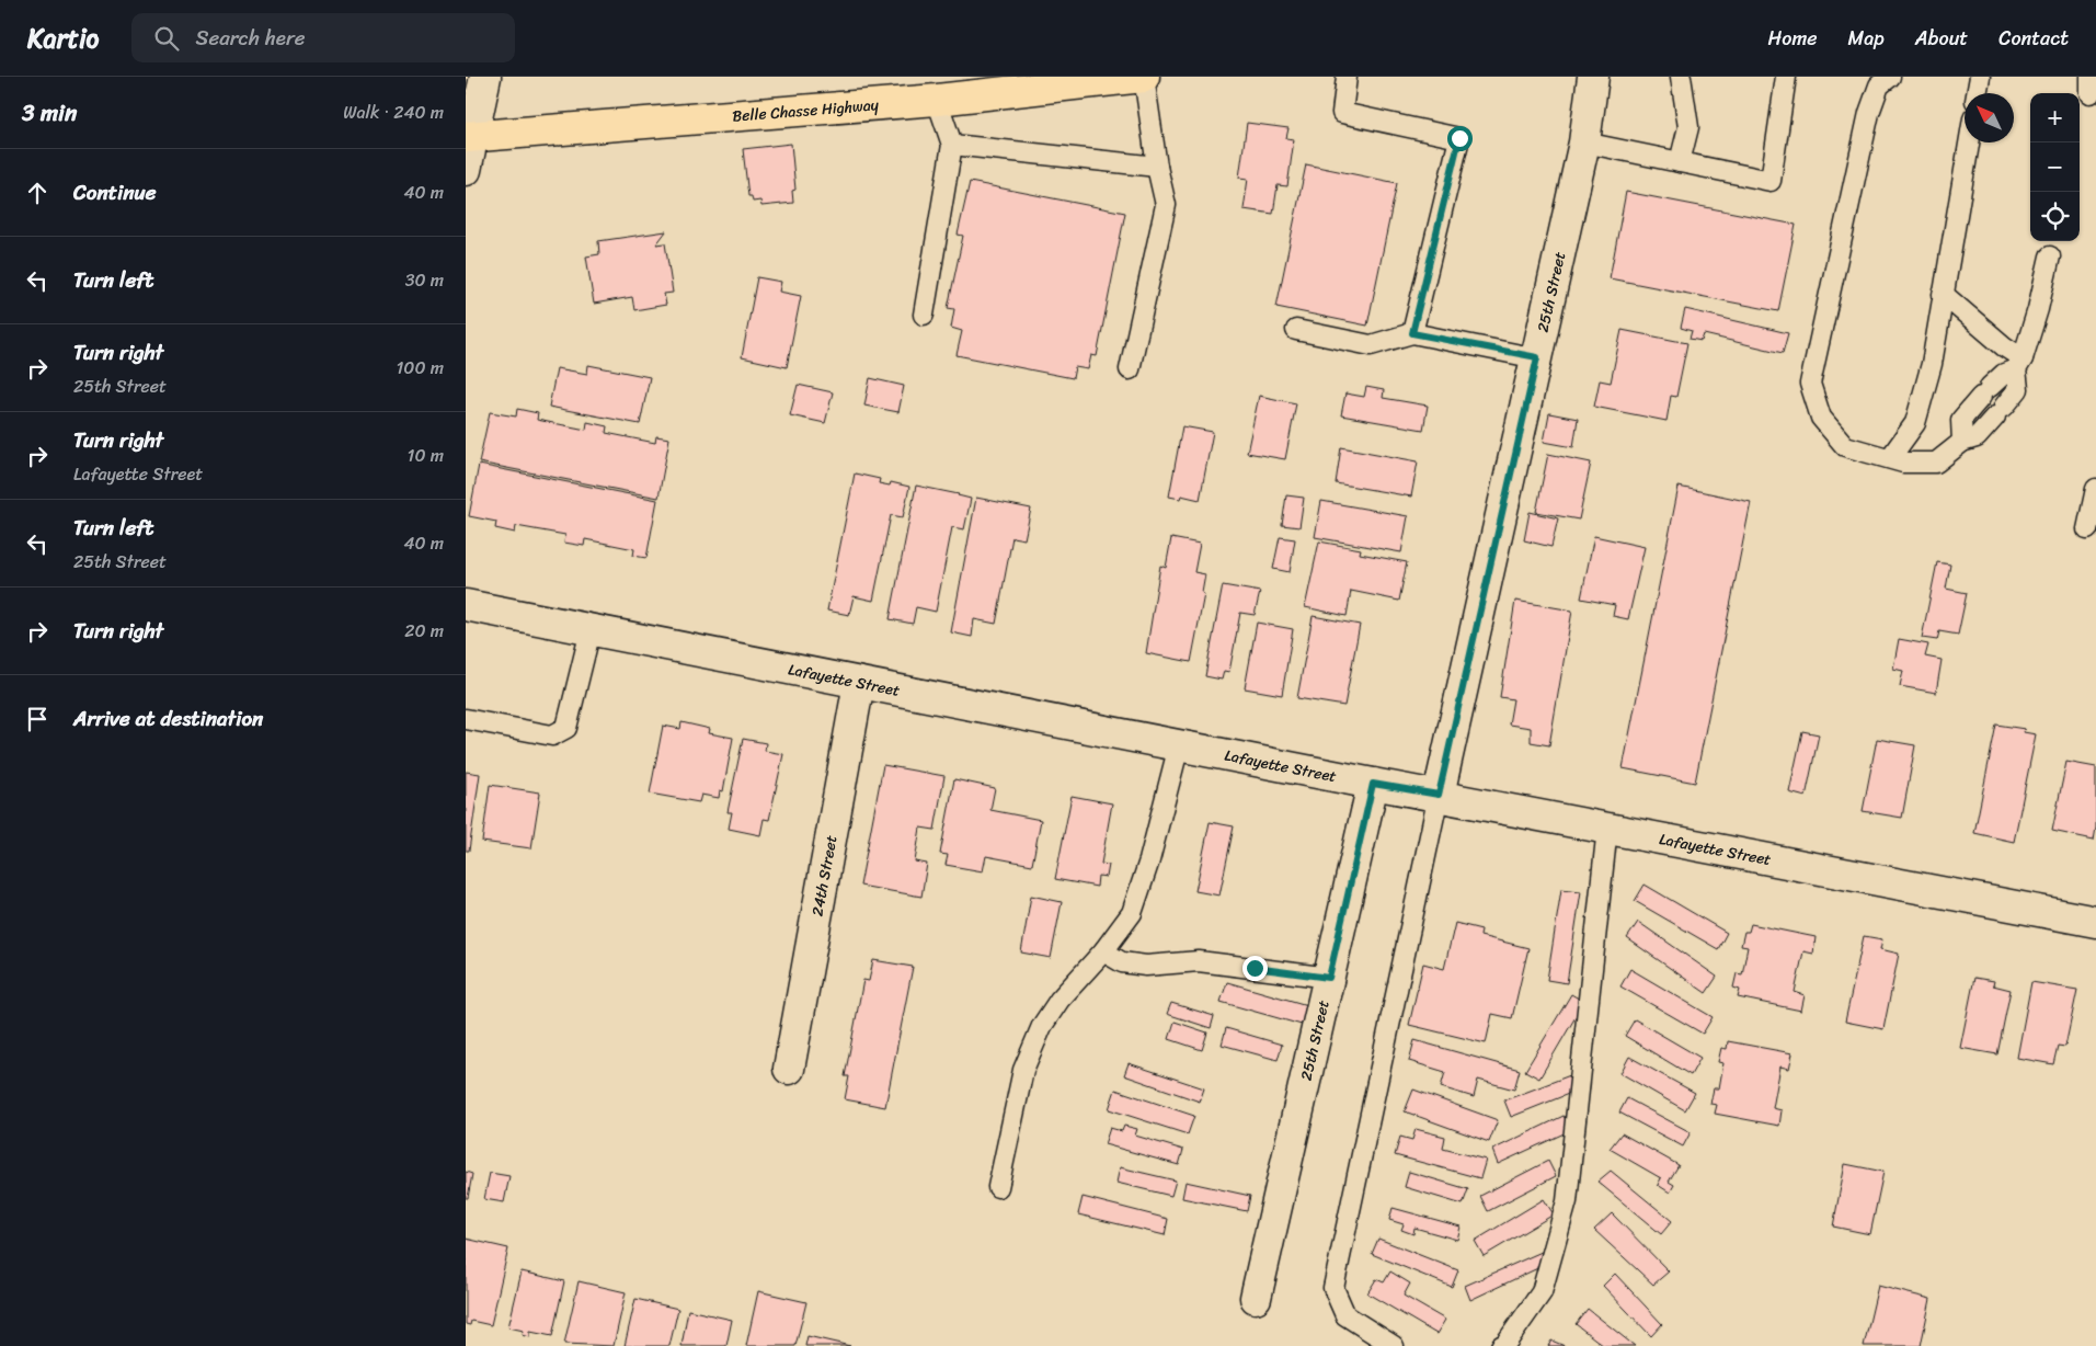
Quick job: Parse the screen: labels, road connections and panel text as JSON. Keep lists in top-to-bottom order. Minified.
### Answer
{"streets":{"highway":["Belle Chasse Highway"],"street":["25th Street","Lafayette Street","24th Street"]},"crossings":[["25th Street","Lafayette Street"],["Lafayette Street","24th Street"]],"north":"top left","page":{"header":"Kartio","search":"Search here","nav":["Home","Map","About","Contact"],"heading":["3 min","Walk · 240 m"],"map_buttons":["+","−"],"list":[["Continue","40 m"],["Turn left","30 m"],["Turn right","25th Street","100 m"],["Turn right","Lafayette Street","10 m"],["Turn left","25th Street","40 m"],["Turn right","20 m"],"Arrive at destination"]}}
